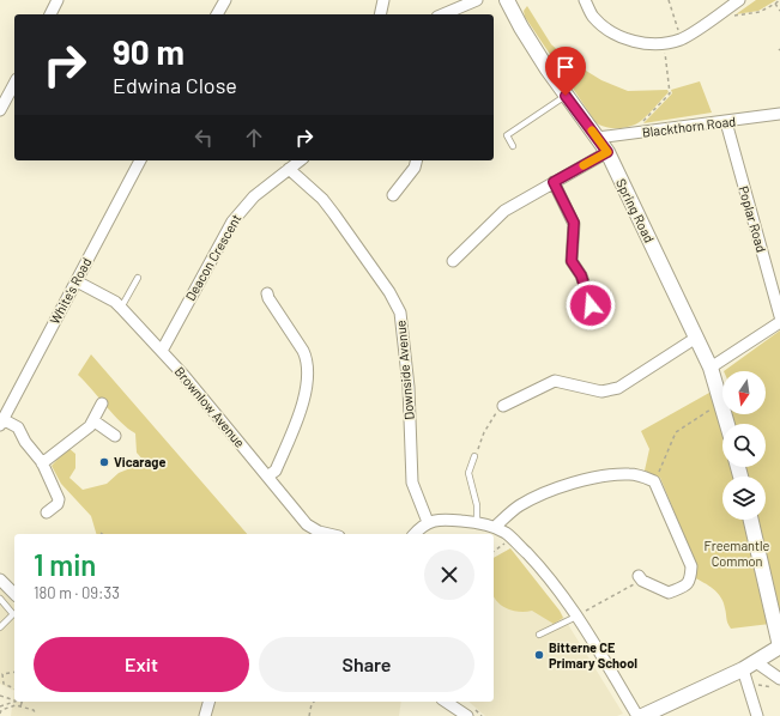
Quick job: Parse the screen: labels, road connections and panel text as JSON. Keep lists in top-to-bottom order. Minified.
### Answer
{"streets":{"street":["Blackthorn Road","Spring Road","Poplar Road","Deacon Crescent","White's Road","Downside Avenue","Brownlow Avenue"]},"crossings":[["Blackthorn Road","Spring Road"],["Blackthorn Road","Poplar Road"],["Deacon Crescent","Downside Avenue"],["Deacon Crescent","Brownlow Avenue"],["White's Road","Brownlow Avenue"]],"parks":["Freemantle Common"],"places":["Vicarage","Bitterne CE Primary School"],"north":"bottom","page":{"turn":["90 m","Edwina Close"],"heading":["1 min","180 m · 09:33"],"buttons":["Exit","Share"]}}
